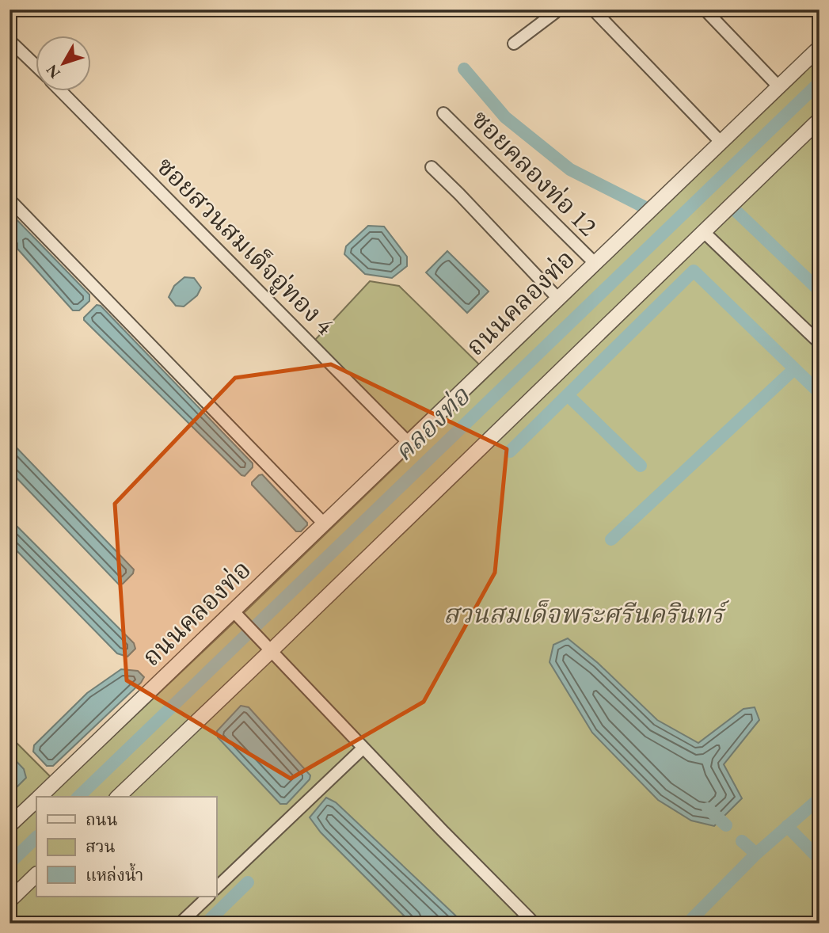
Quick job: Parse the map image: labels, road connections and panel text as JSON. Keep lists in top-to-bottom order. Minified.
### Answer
{"streets":{"street":["ซอยคลองท่อ 12","ซอยสวนสมเด็จอู่ทอง 4","ถนนคลองท่อ"]},"crossings":[["ซอยคลองท่อ 12","ถนนคลองท่อ"],["ซอยสวนสมเด็จอู่ทอง 4","ถนนคลองท่อ"]],"water":["คลองท่อ"],"parks":["สวนสมเด็จพระศรีนครินทร์"],"legend":["ถนน","สวน","แหล่งน้ำ"],"north":"bottom left"}
